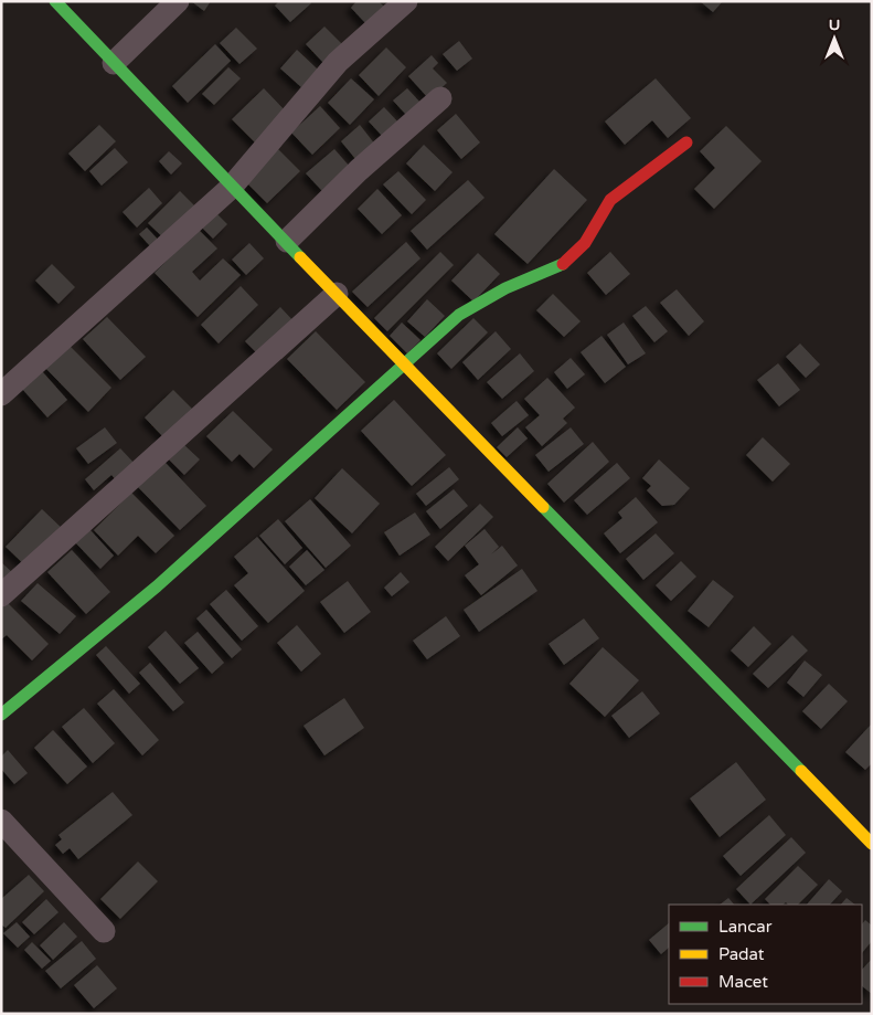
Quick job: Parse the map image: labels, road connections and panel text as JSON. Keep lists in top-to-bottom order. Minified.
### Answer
{"legend":["Lancar","Padat","Macet"],"north":"top"}
